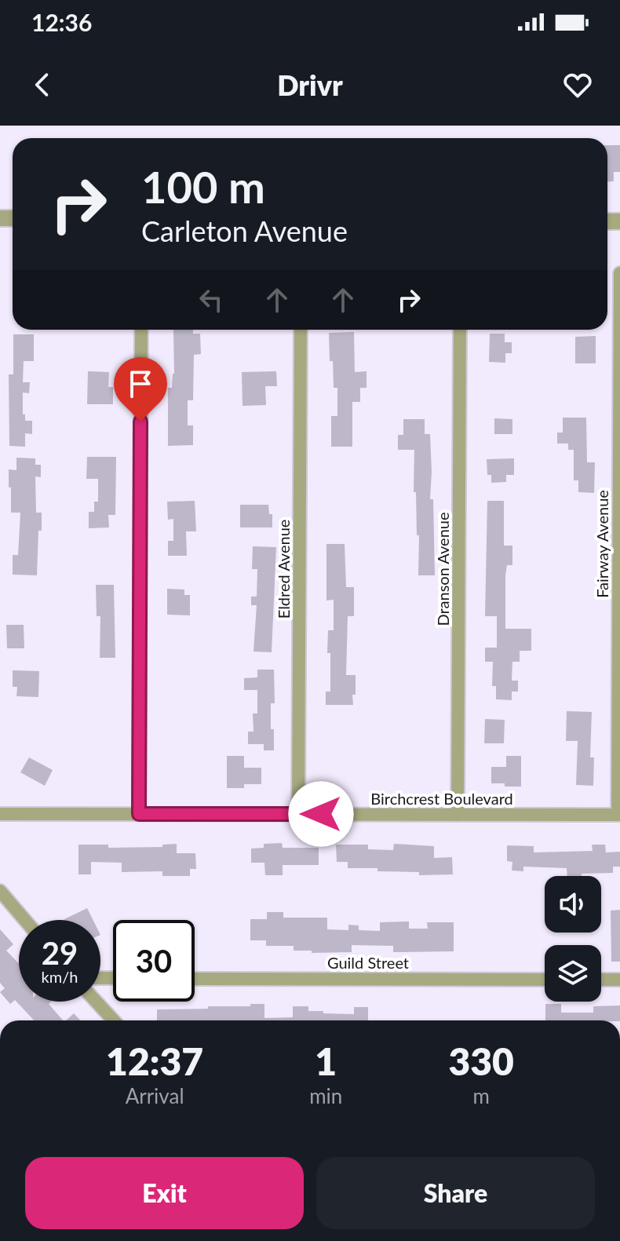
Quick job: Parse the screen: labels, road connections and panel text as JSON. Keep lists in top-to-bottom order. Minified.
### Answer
{"streets":{"street":["Fairway Avenue","Eldred Avenue","Dranson Avenue","Birchcrest Boulevard","Guild Street"]},"crossings":[["Fairway Avenue","Birchcrest Boulevard"],["Eldred Avenue","Birchcrest Boulevard"],["Dranson Avenue","Birchcrest Boulevard"]],"page":{"status":"12:36","header":"Drivr","turn":["100 m","Carleton Avenue"],"speed":"29 km/h","limit":"30","eta":["12:37","Arrival","1","min","330","m"],"buttons":["Exit","Share"]}}
